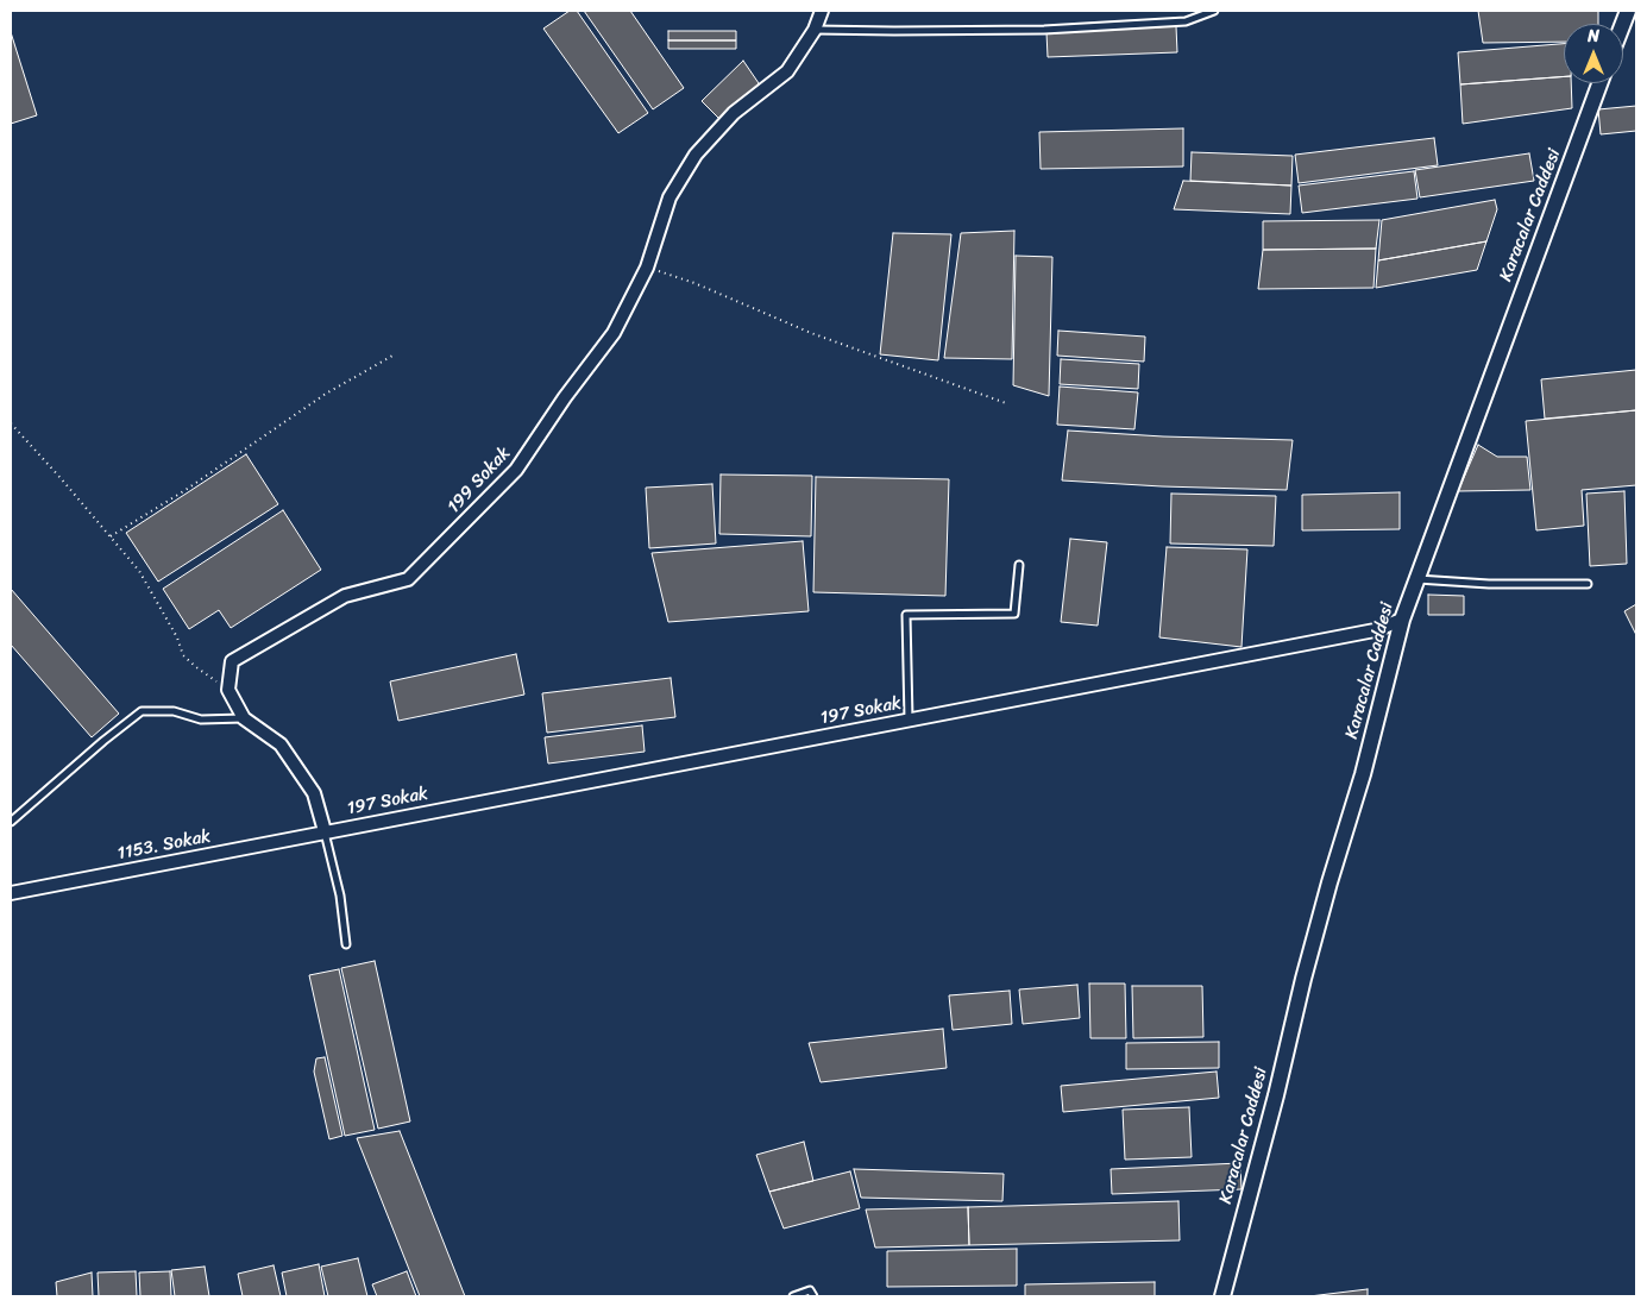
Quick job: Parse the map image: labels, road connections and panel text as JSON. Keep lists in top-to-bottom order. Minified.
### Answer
{"streets":{"street":["Karacalar Caddesi","199 Sokak","197 Sokak","1153. Sokak"]},"crossings":[["Karacalar Caddesi","197 Sokak"],["197 Sokak","1153. Sokak"]],"north":"top"}
